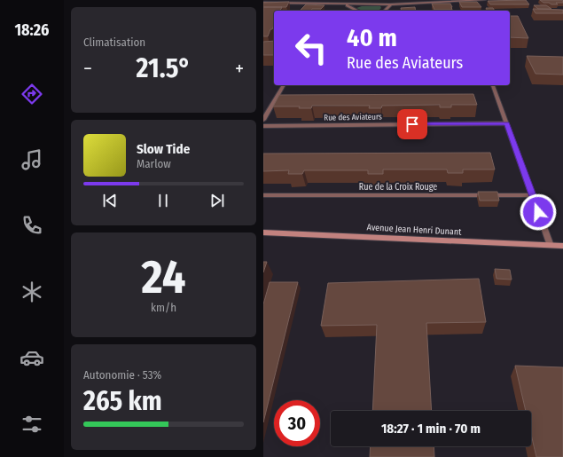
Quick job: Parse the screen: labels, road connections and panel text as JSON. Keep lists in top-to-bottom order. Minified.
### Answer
{"streets":{"street":["Rue des Aviateurs","Rue de la Croix Rouge","Avenue Jean Henri Dunant"]},"page":{"tabs":"18:26","tile":["Climatisation",["24","km/h"],["Autonomie · 53%","265 km"]],"turn":["40 m","Rue des Aviateurs"],"heat":["−","21.5°","+"],"song":["Slow Tide","Marlow"],"limit":"30","trip":"18:27 · 1 min · 70 m"}}
